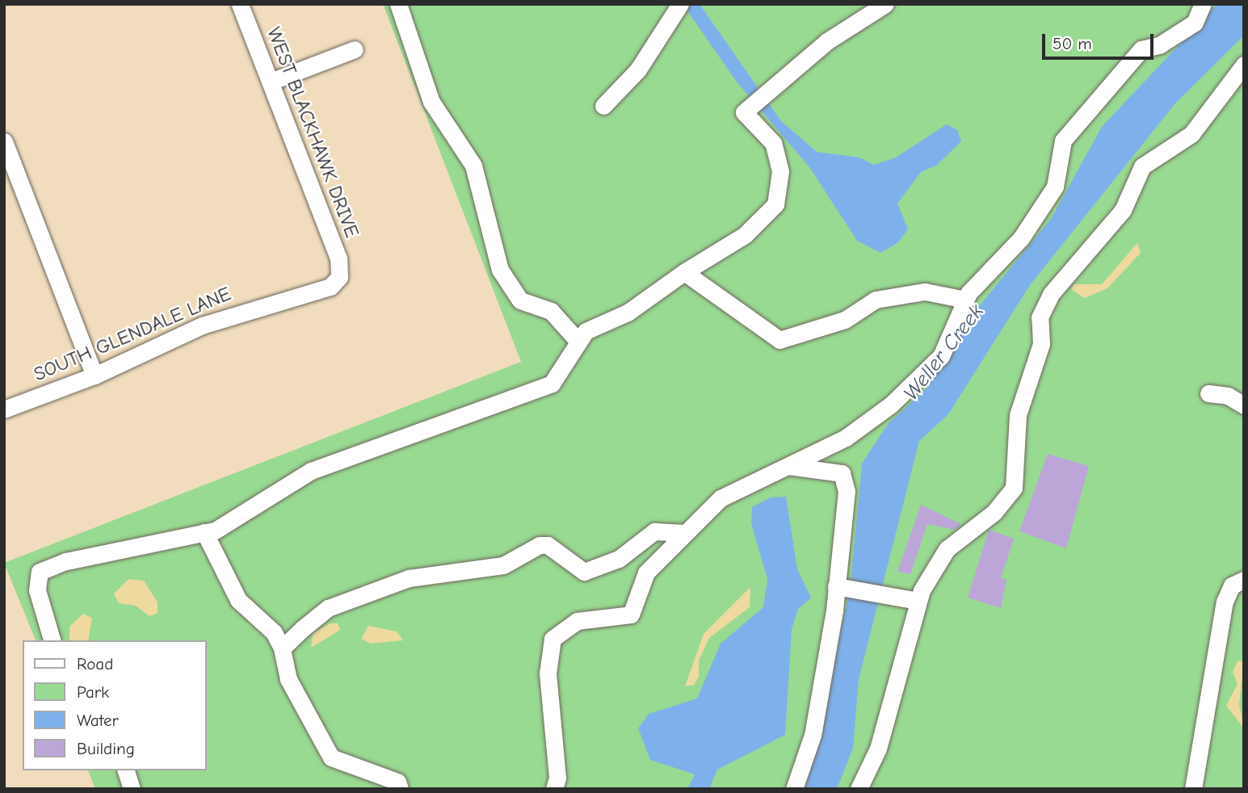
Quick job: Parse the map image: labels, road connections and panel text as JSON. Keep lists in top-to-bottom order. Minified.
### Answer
{"streets":{"street":["WEST BLACKHAWK DRIVE","SOUTH GLENDALE LANE"]},"crossings":[["WEST BLACKHAWK DRIVE","SOUTH GLENDALE LANE"]],"water":["Weller Creek"],"legend":["Road","Park","Water","Building"],"scale_bar":"50 m"}
